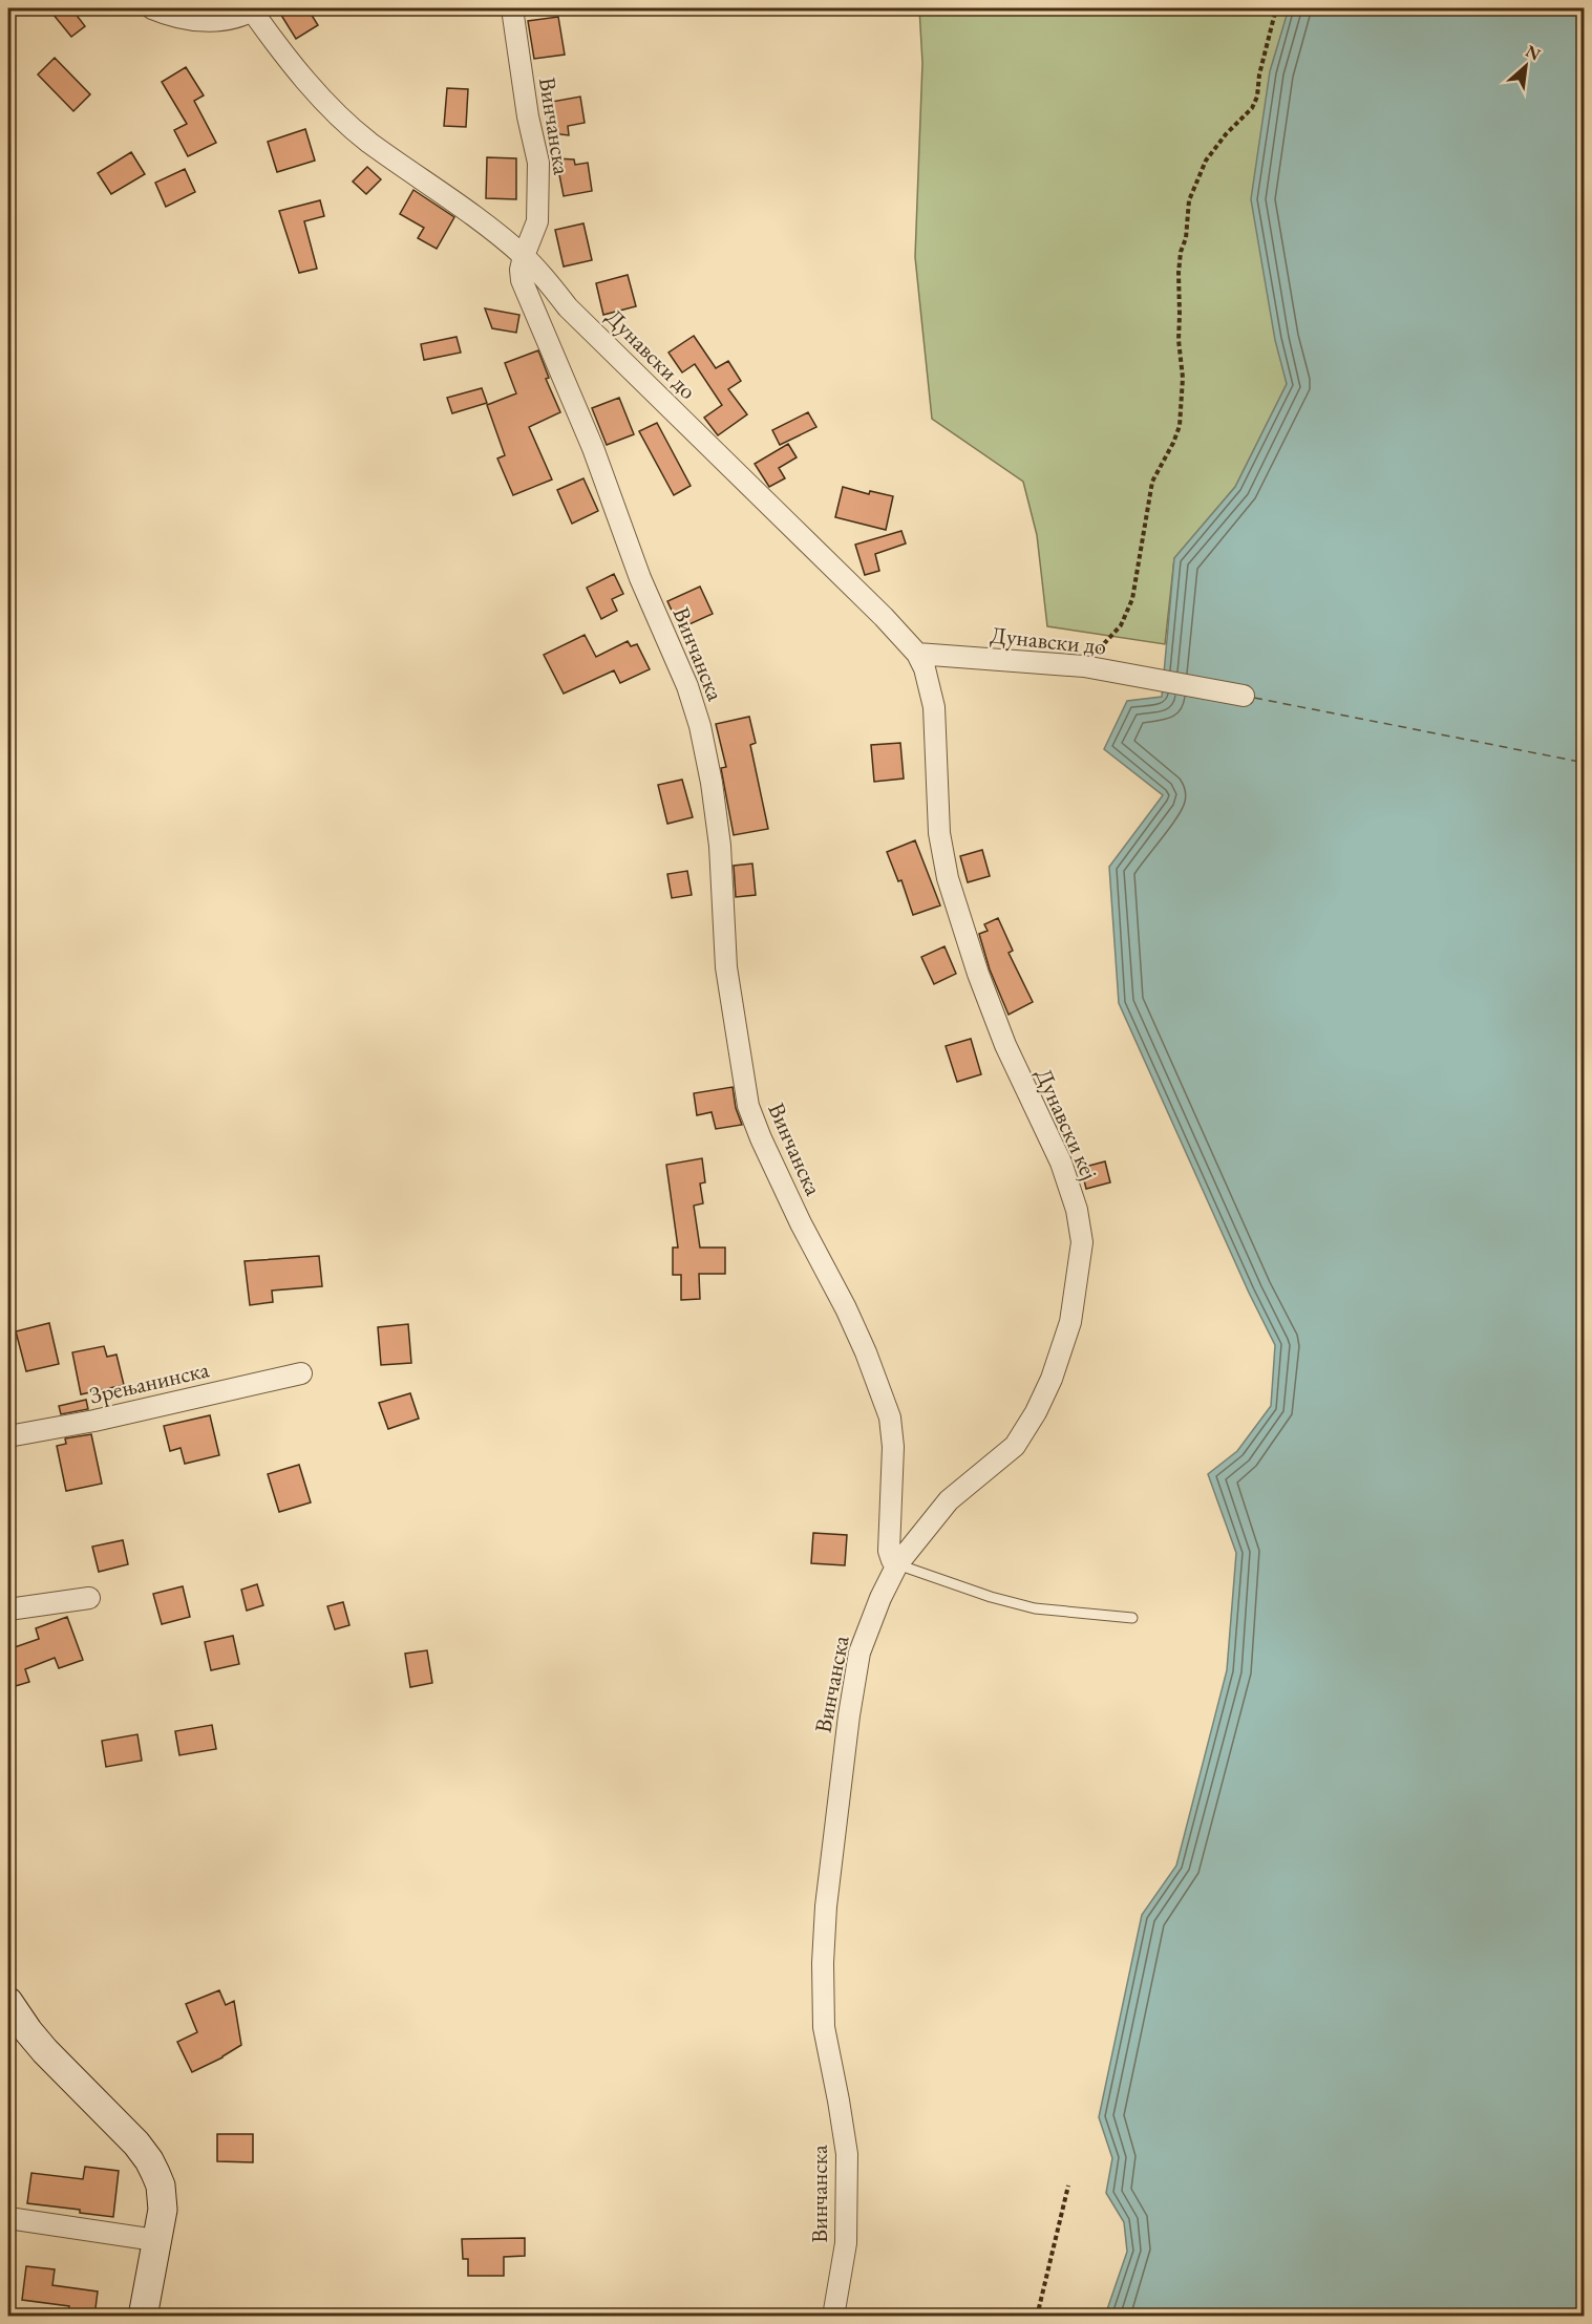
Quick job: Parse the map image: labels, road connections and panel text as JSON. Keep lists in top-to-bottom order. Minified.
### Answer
{"streets":{"street":["Винчанска","Дунавски до","Дунавски кеј","Зрењанинска"]},"crossings":[["Винчанска","Дунавски до"],["Винчанска","Дунавски кеј"],["Дунавски до","Дунавски кеј"]],"north":"top right"}
